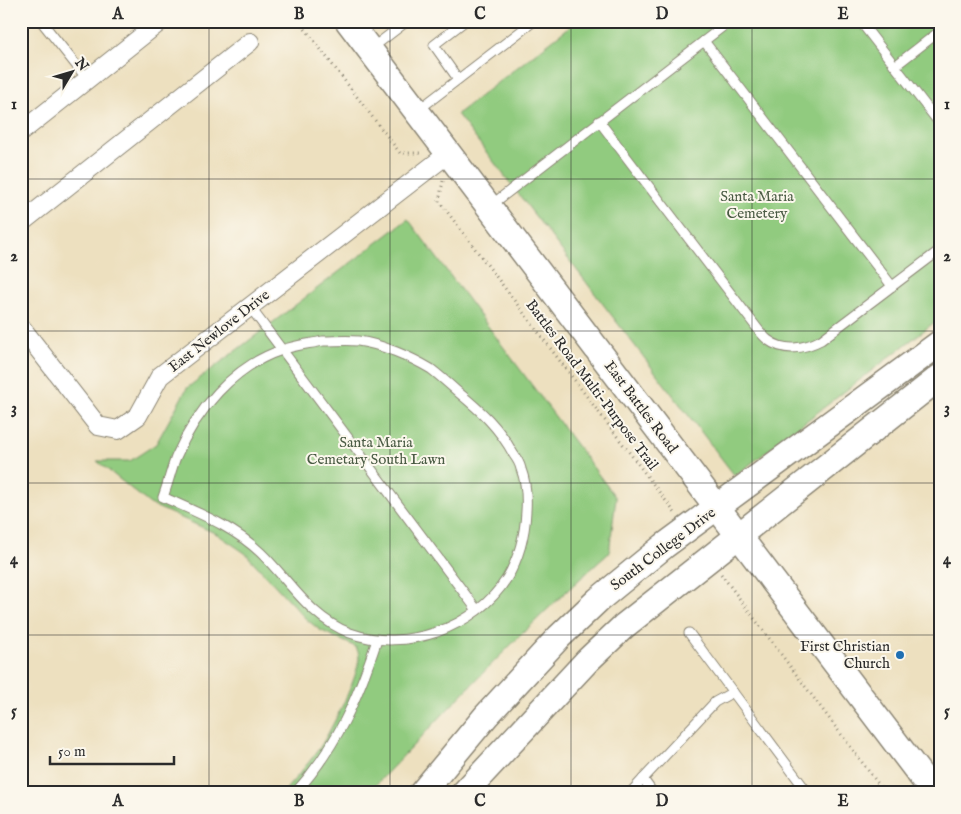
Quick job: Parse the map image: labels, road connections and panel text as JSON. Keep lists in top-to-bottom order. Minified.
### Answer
{"streets":{"street":["East Newlove Drive","East Battles Road","South College Drive"],"path":["Battles Road Multi-Purpose Trail"]},"crossings":[["East Newlove Drive","Battles Road Multi-Purpose Trail"],["East Newlove Drive","East Battles Road"],["Battles Road Multi-Purpose Trail","East Battles Road"],["Battles Road Multi-Purpose Trail","South College Drive"],["East Battles Road","South College Drive"]],"parks":["Santa Maria Cemetery","Santa Maria Cemetary South Lawn"],"places":["First Christian Church"],"scale_bar":"50 m","north":"top right","grid":{"columns":["A","B","C","D","E"],"rows":["1","2","3","4","5"]}}
